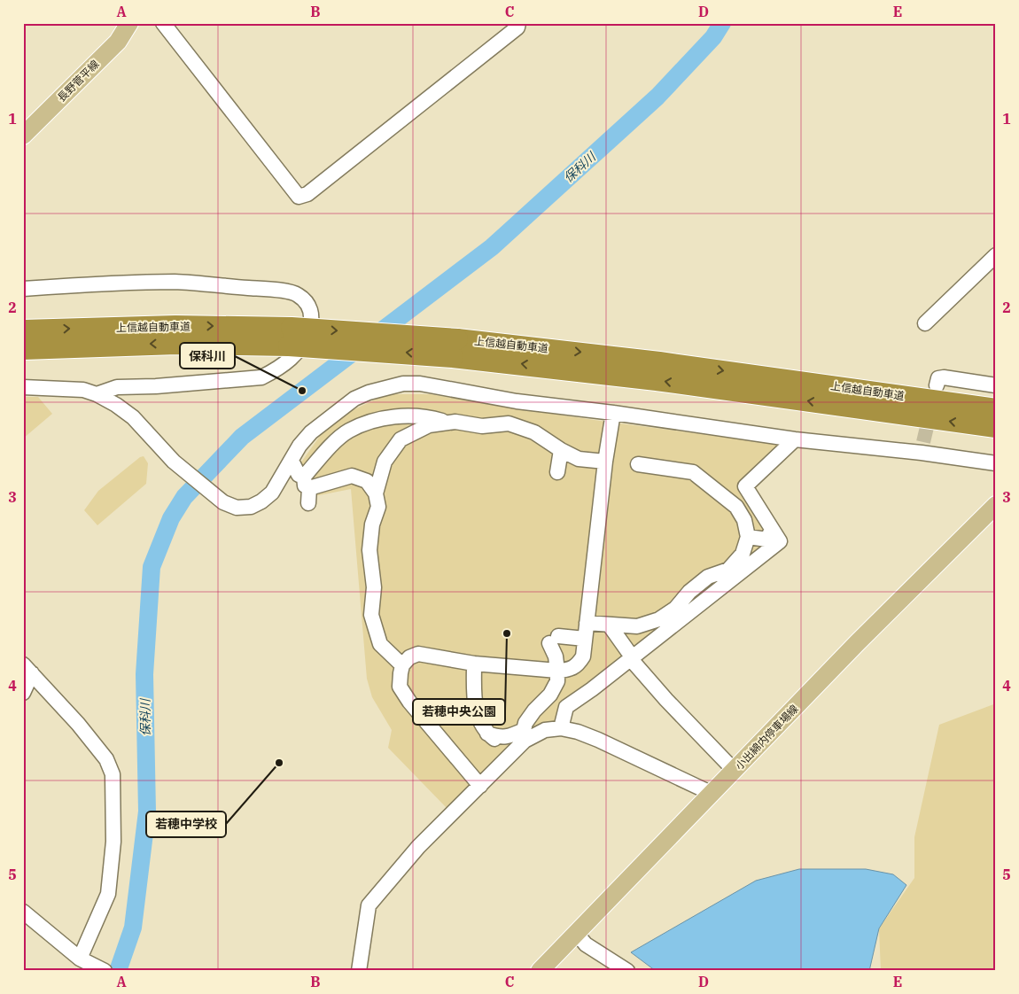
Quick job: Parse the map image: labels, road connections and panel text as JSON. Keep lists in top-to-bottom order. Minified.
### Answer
{"streets":{"highway":["上信越自動車道"],"main road":["長野菅平線","小出綿内停車場線"]},"water":["保科川"],"places":["保科川","若穂中央公園","若穂中学校"],"grid":{"columns":["A","B","C","D","E"],"rows":["1","2","3","4","5"]}}
